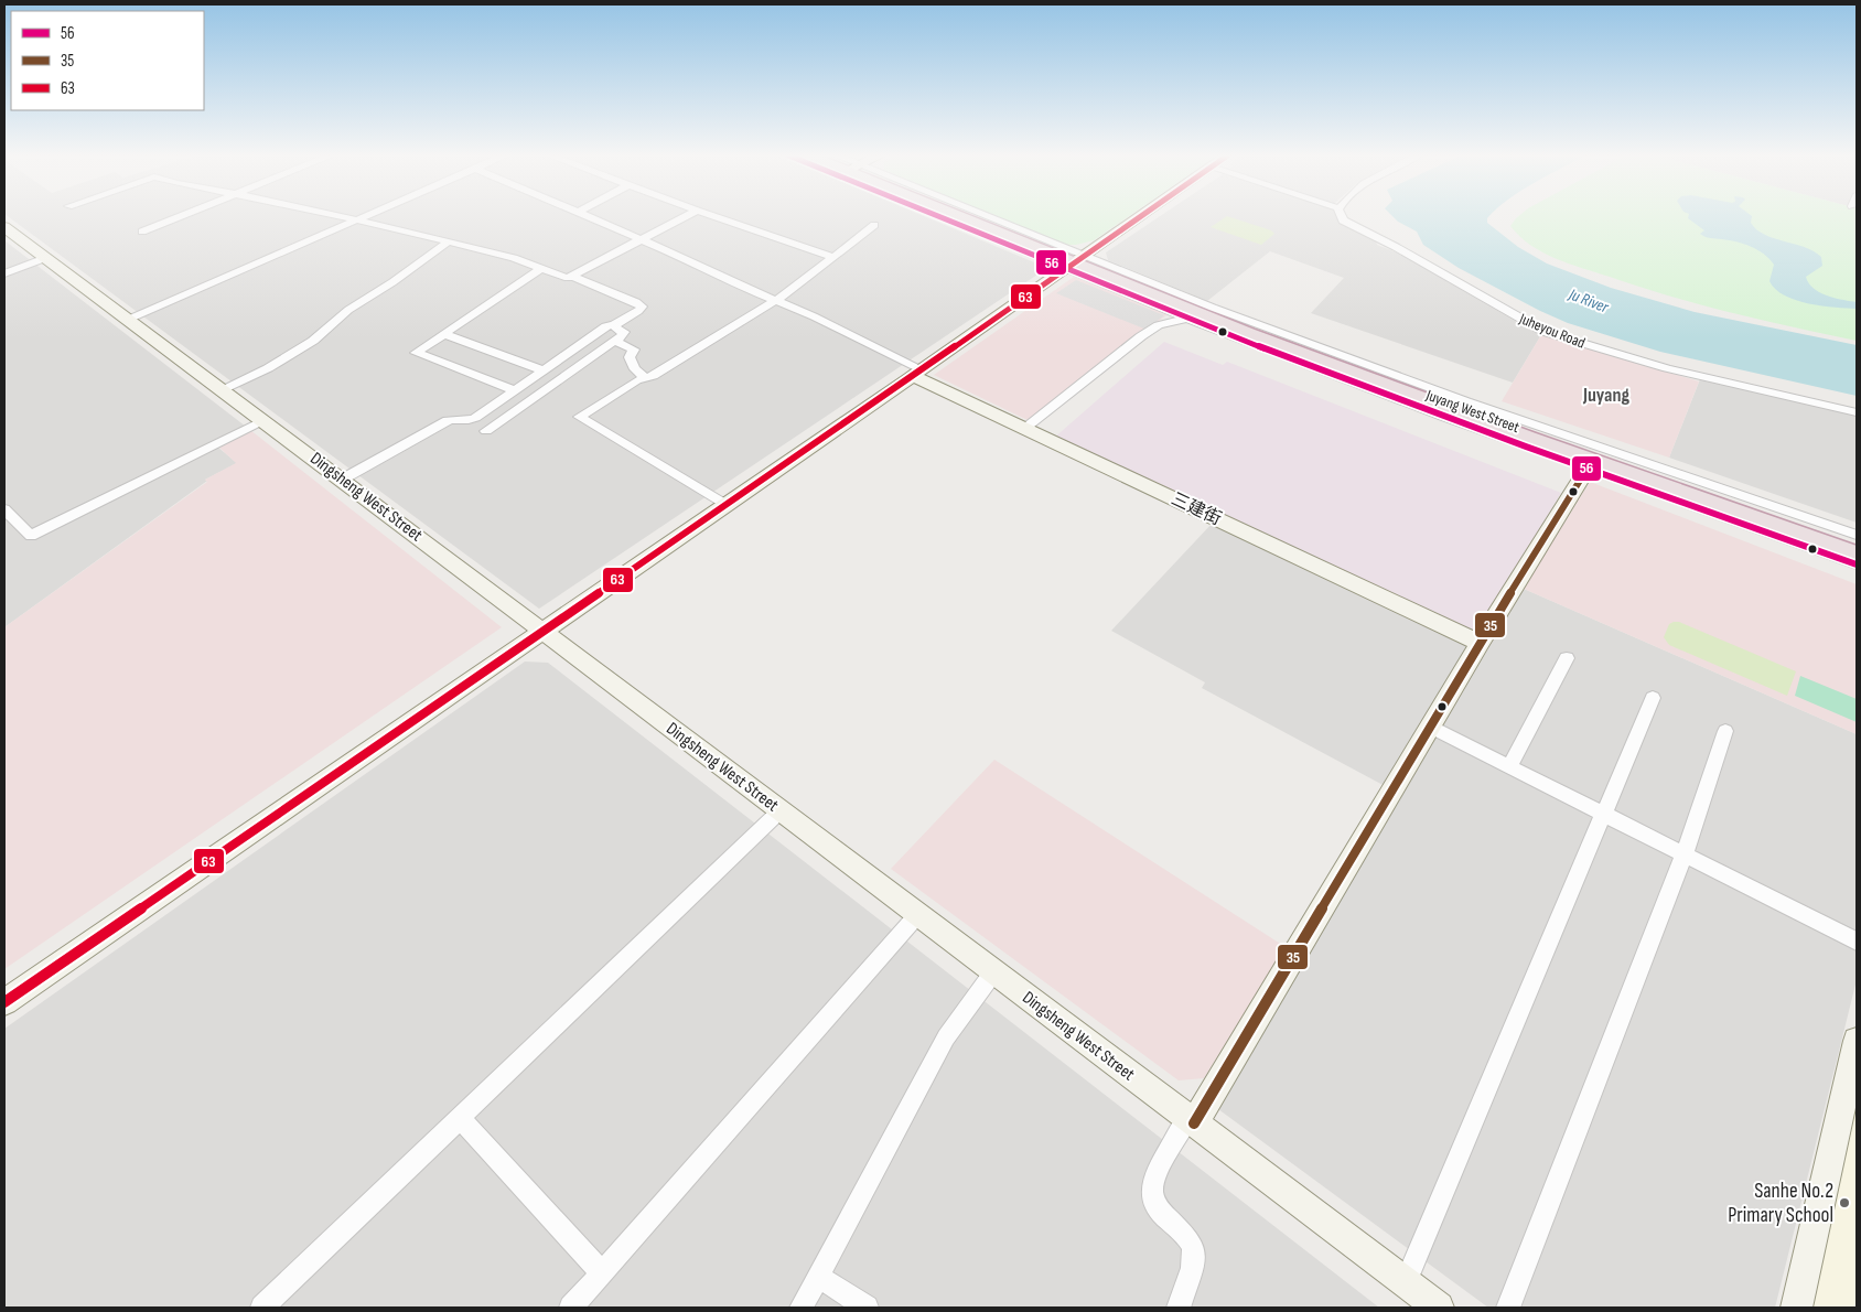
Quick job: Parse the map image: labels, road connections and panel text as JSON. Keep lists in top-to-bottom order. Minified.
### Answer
{"streets":{"highway":["Juyang West Street"],"street":["Juheyou Road","Dingsheng West Street","三建街"]},"districts":["Juyang"],"water":["Ju River"],"places":["Sanhe No.2 Primary School"],"lines":["transit line 56","transit line 63","transit line 35"],"legend":["56","35","63"]}
